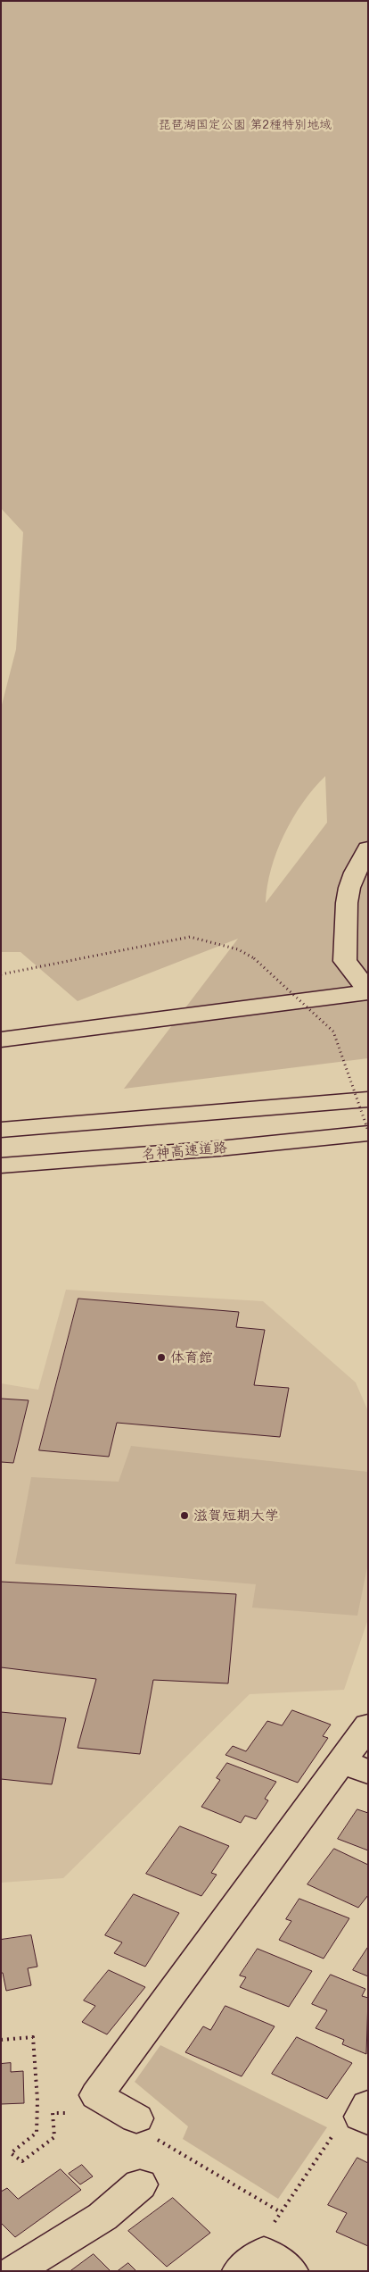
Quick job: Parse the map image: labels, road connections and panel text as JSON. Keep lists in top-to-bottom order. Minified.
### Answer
{"streets":{"main road":["名神高速道路"]},"parks":["琵琶湖国定公園 第2種特別地域"],"places":["体育館","滋賀短期大学"]}
